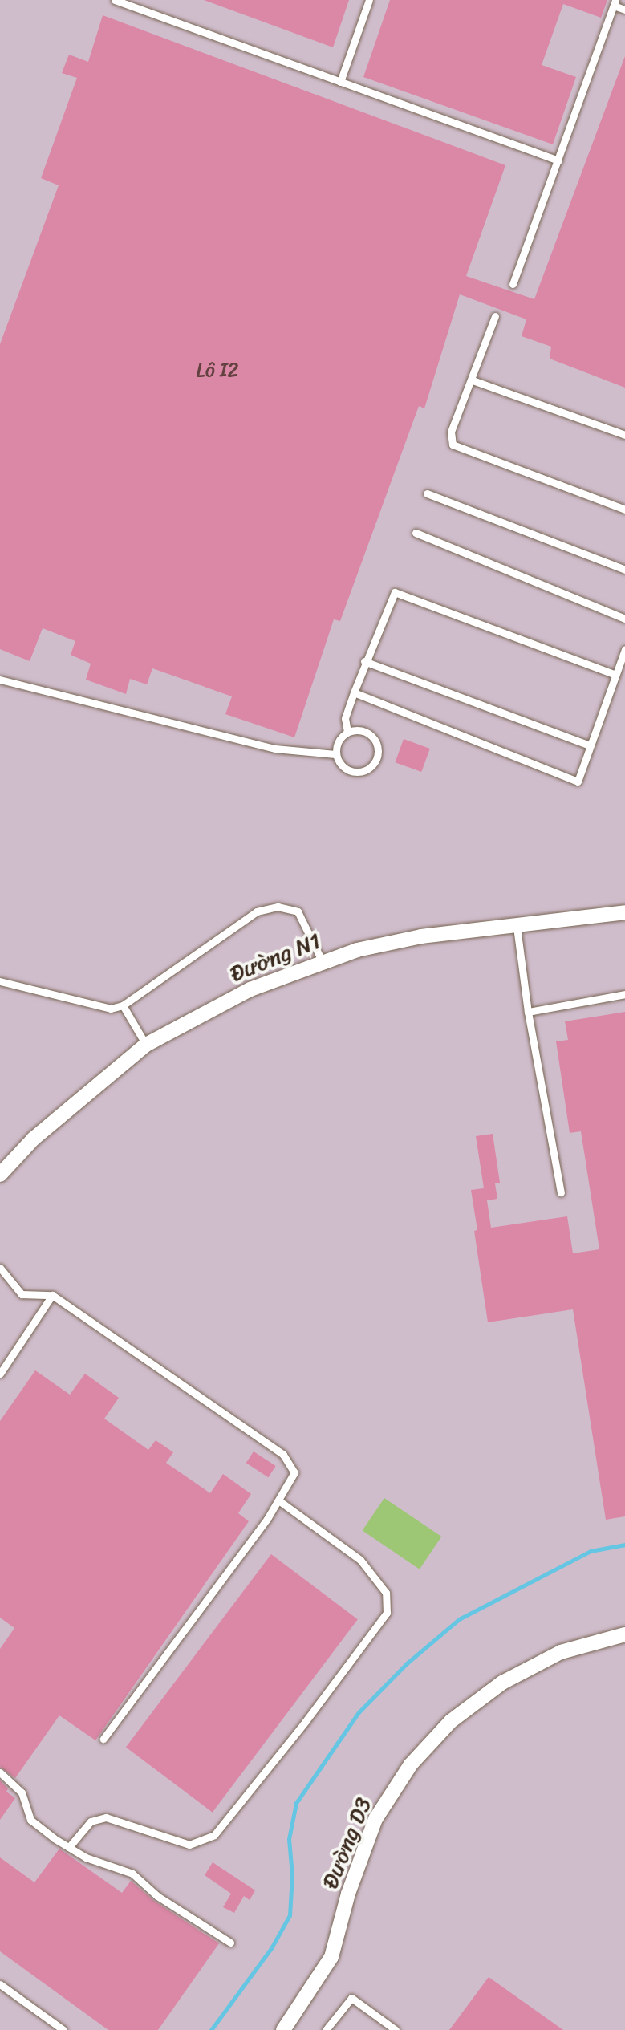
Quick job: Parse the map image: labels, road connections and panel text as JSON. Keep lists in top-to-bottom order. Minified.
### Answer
{"streets":{"street":["Đường N1","Đường D3"]},"house_numbers":["Lô I2"]}
